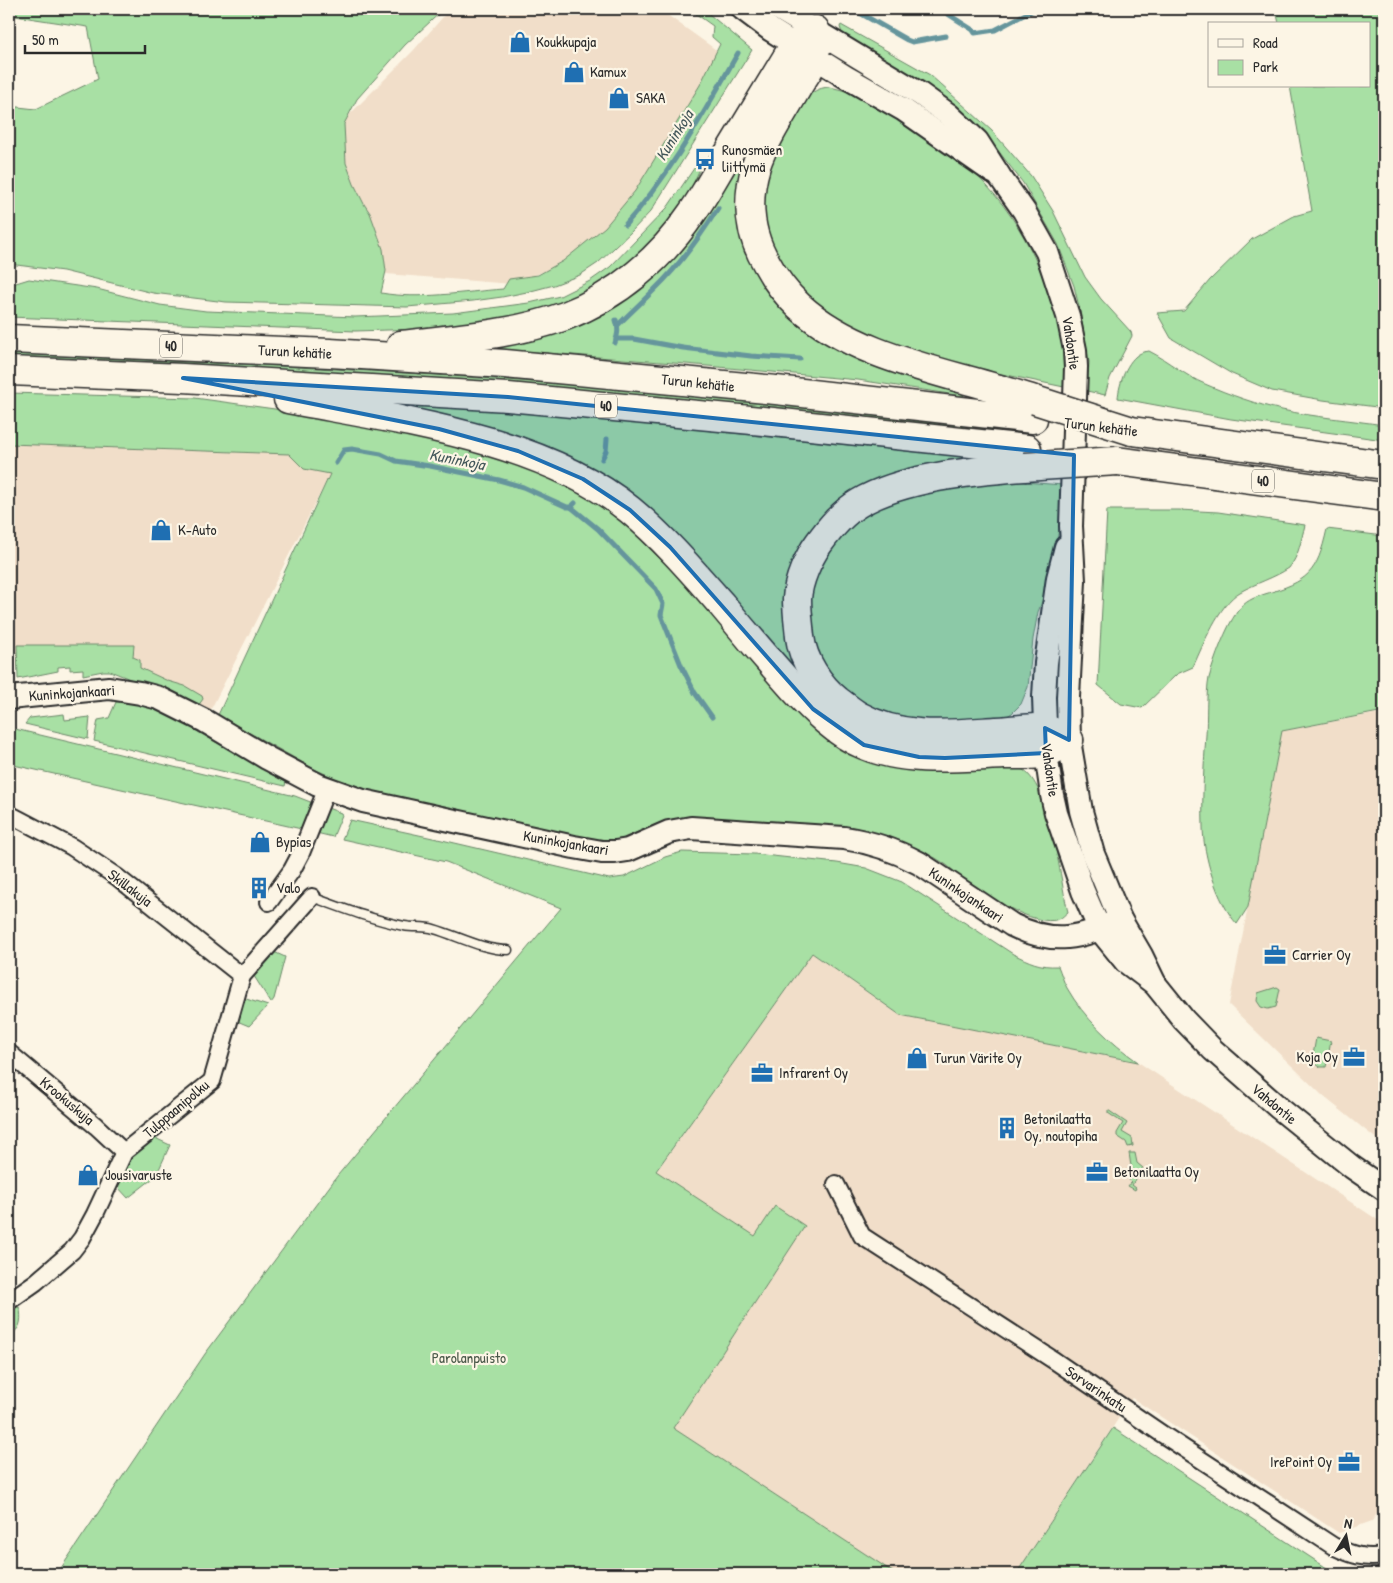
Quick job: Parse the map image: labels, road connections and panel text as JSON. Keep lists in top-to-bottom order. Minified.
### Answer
{"streets":{"highway":["40","Turun kehätie"],"street":["Vahdontie","Kuninkojankaari","Skillakuja","Krookuskuja","Tulppaanipolku","Sorvarinkatu"]},"crossings":[["Vahdontie","Kuninkojankaari"],["40","Turun kehätie"],["Skillakuja","Tulppaanipolku"],["Krookuskuja","Tulppaanipolku"]],"water":["Kuninkoja"],"parks":["Parolanpuisto"],"places":{"shop":["Koukkupaja","Kamux","SAKA","K-Auto","Bypias","Turun Värite Oy","Jousivaruste"],"bus stop":["Runosmäen liittymä"],"building":["Valo","Betonilaatta Oy, noutopiha"],"office":["Carrier Oy","Koja Oy","Infrarent Oy","Betonilaatta Oy","IrePoint Oy"]},"legend":["Road","Park"],"scale_bar":"50 m","north":"top"}
